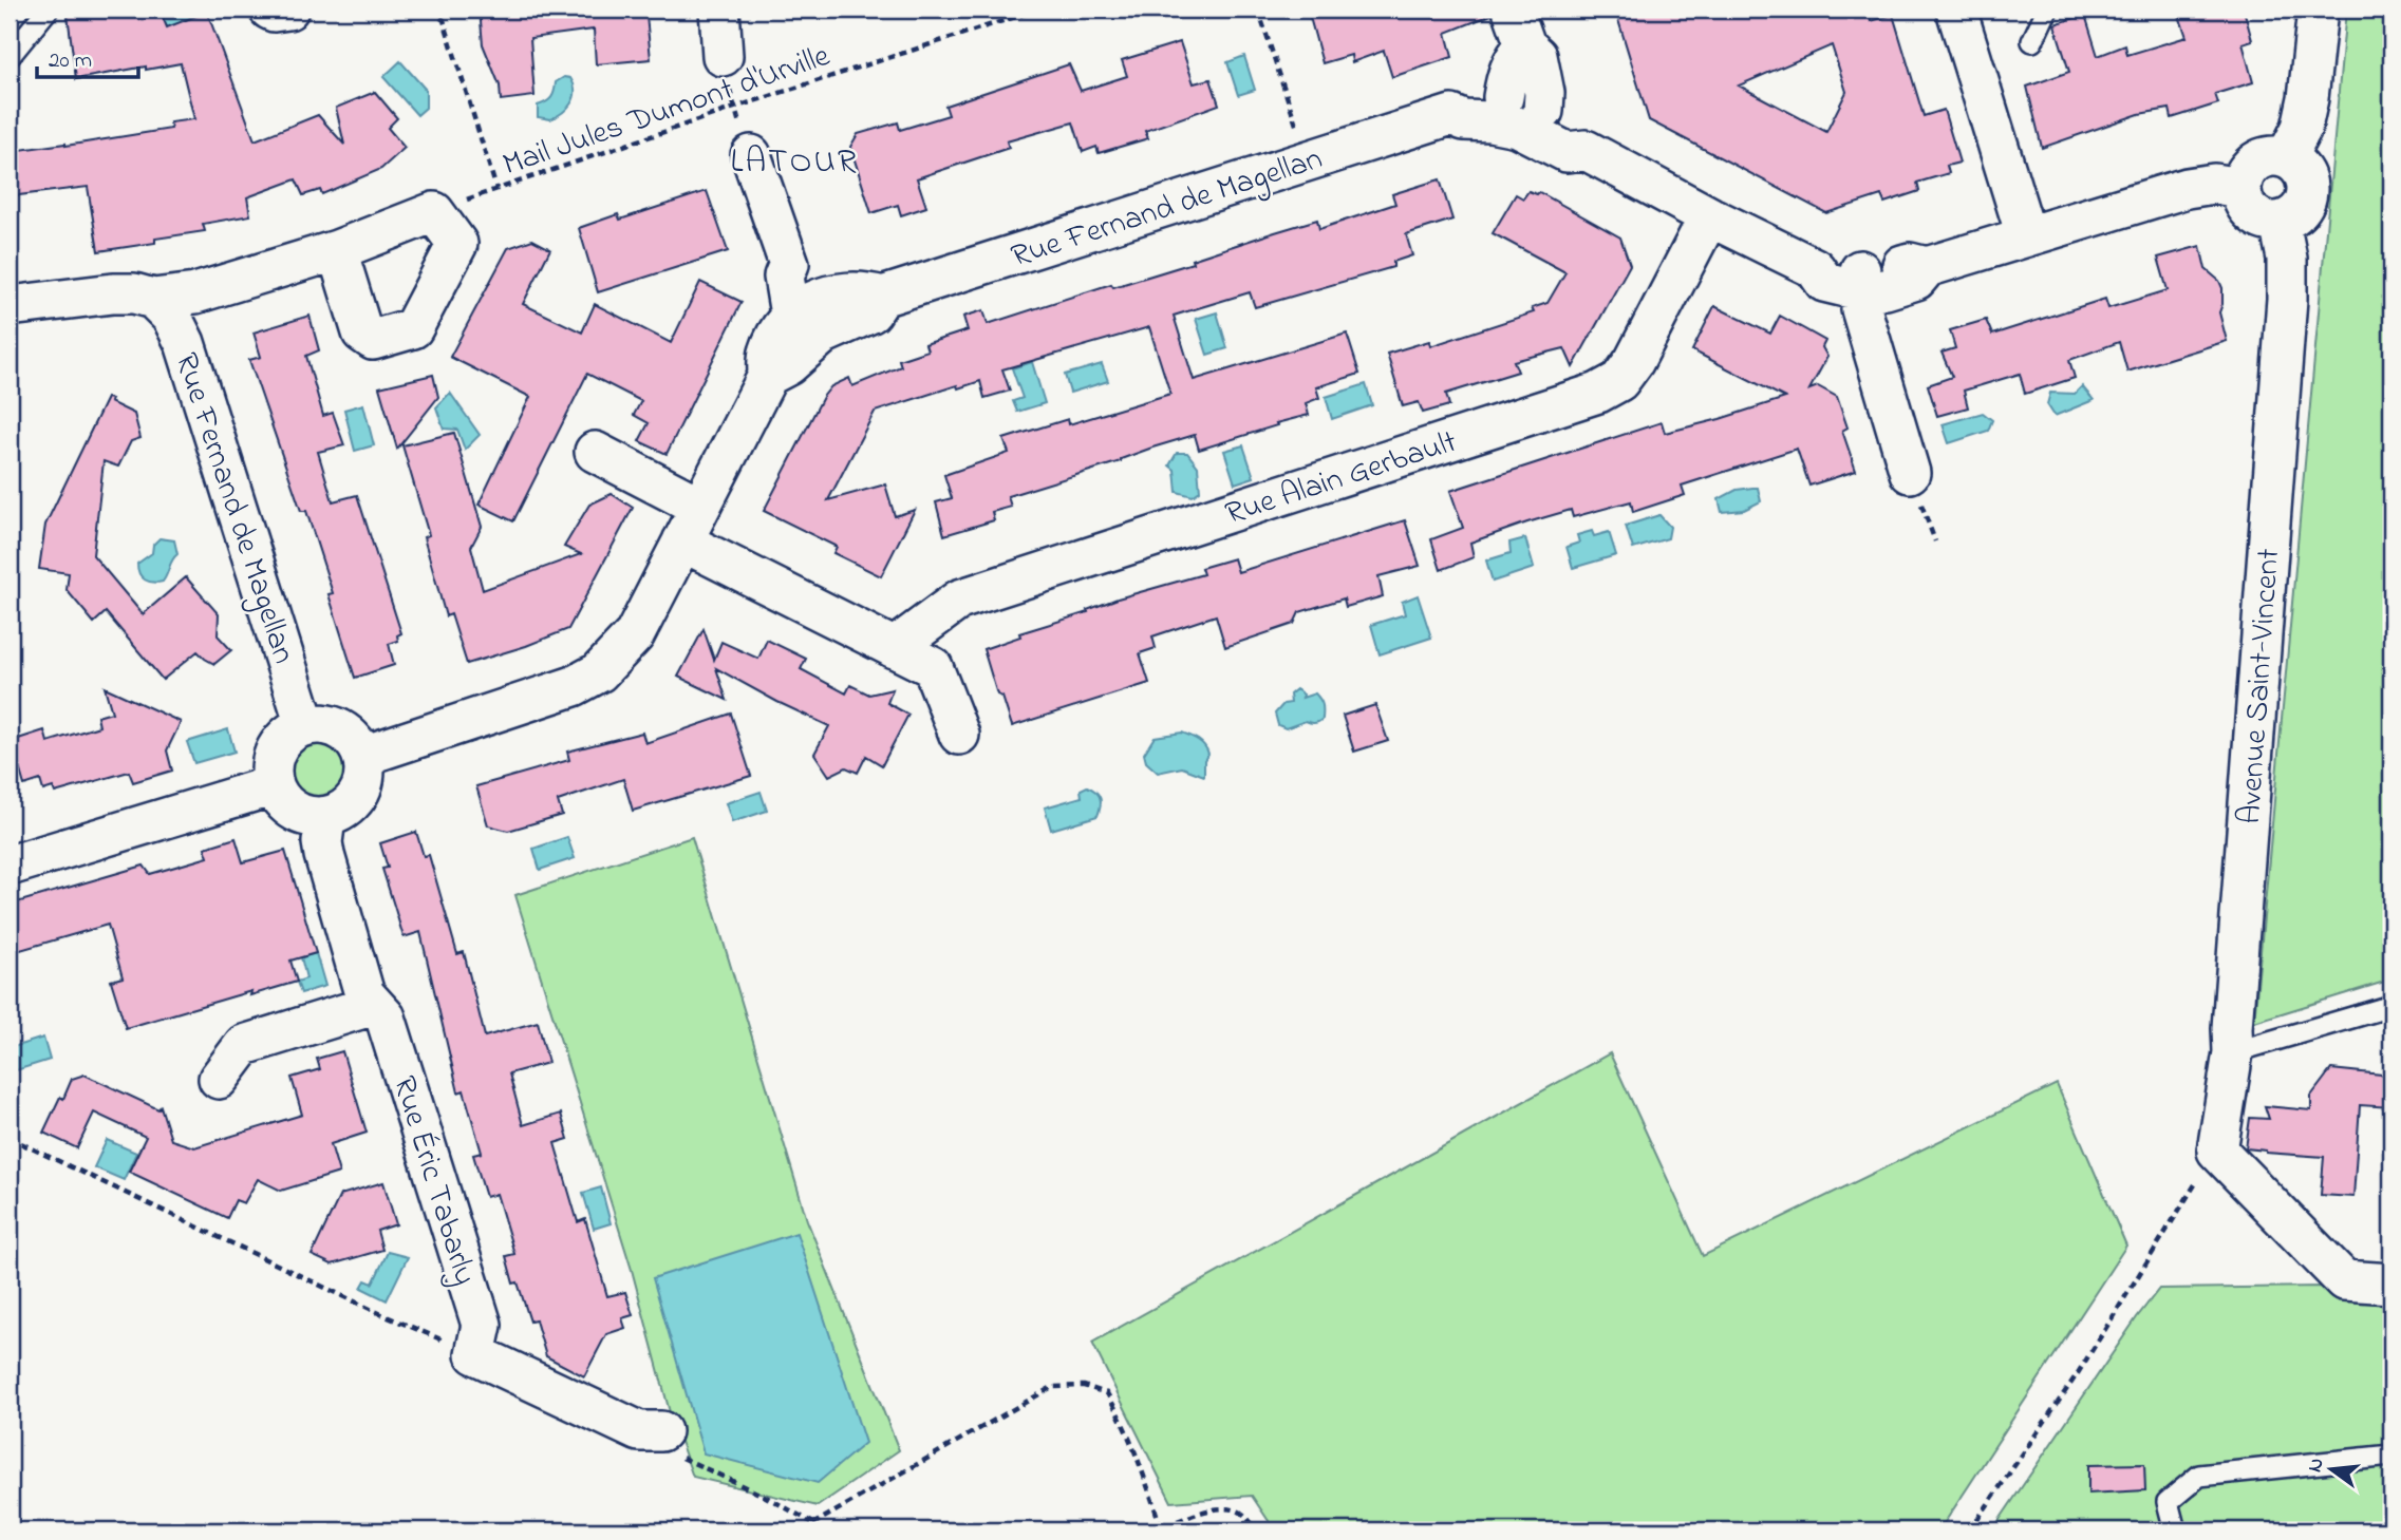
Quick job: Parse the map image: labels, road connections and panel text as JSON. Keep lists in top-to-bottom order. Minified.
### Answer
{"streets":{"street":["Rue Fernand de Magellan","Rue Alain Gerbault","Avenue Saint-Vincent","Rue Éric Tabarly"],"path":["Mail Jules Dumont d'Urville"]},"crossings":[["Rue Fernand de Magellan","Rue Éric Tabarly"]],"districts":["LATOUR"],"scale_bar":"20 m","north":"left"}
